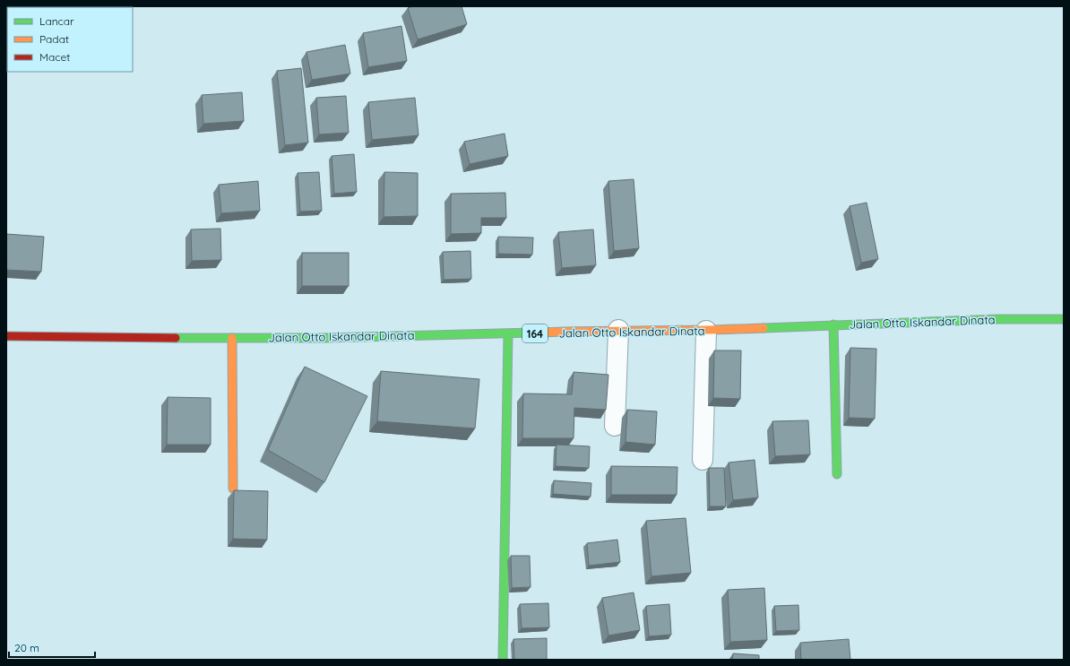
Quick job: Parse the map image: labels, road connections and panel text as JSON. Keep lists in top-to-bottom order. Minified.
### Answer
{"streets":{"main road":["Jalan Otto Iskandar Dinata","164"]},"legend":["Lancar","Padat","Macet"],"scale_bar":"20 m"}
